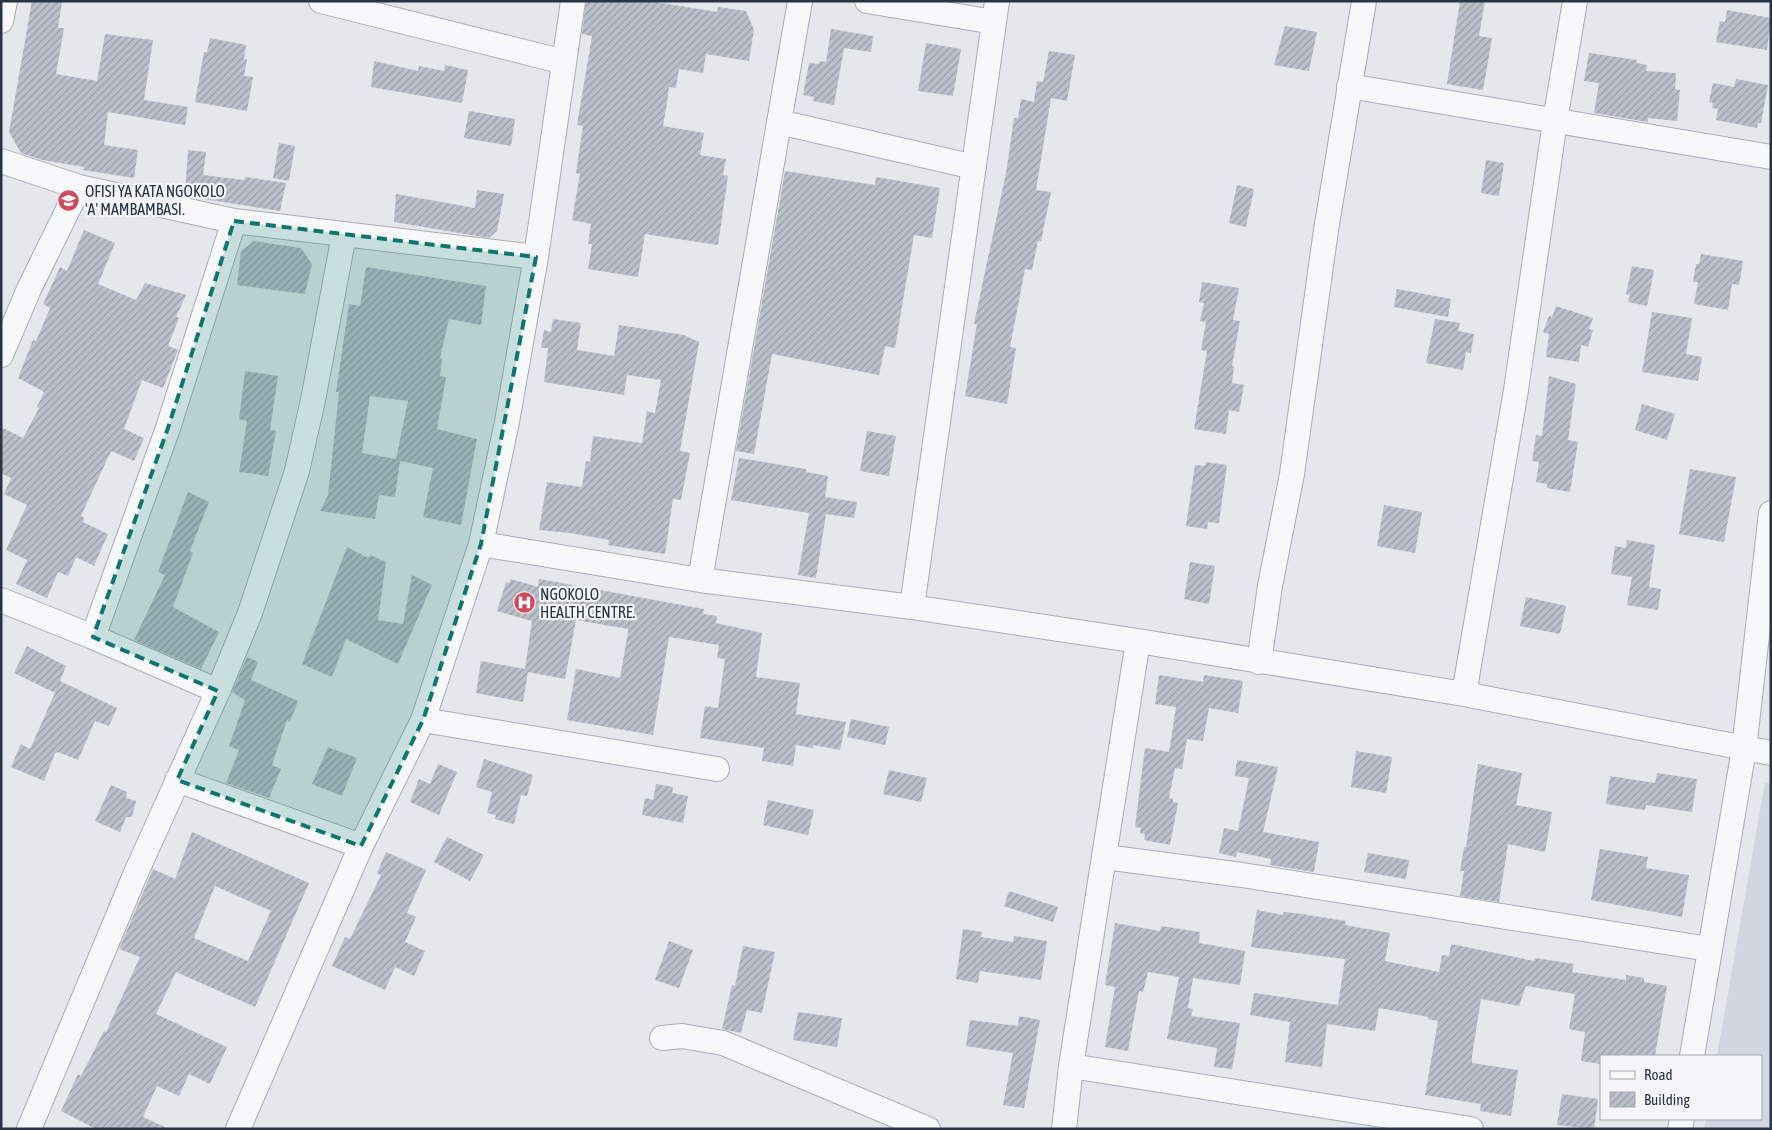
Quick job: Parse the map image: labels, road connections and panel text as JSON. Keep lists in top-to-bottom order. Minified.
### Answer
{"places":{"school or university":["OFISI YA KATA NGOKOLO 'A' MAMBAMBASI."],"hospital":["NGOKOLO HEALTH CENTRE."]},"legend":["Road","Building"]}
